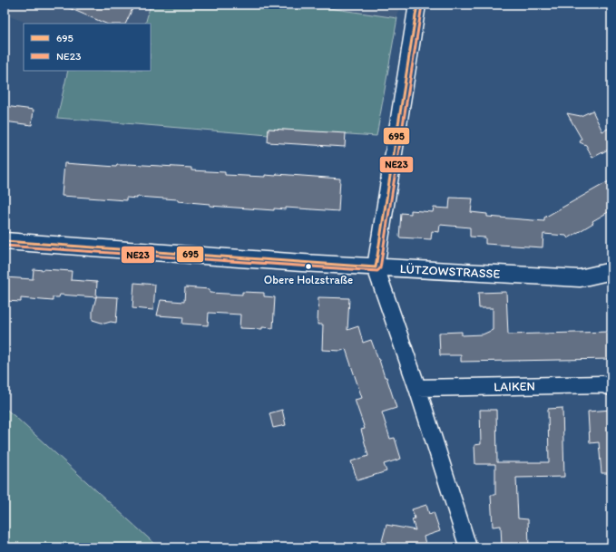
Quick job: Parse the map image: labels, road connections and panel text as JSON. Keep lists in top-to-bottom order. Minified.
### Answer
{"streets":{"street":["LÜTZOWSTRASSE","LAIKEN"]},"places":["Obere Holzstraße"],"lines":["transit line 695","transit line NE23"],"legend":["695","NE23"]}
